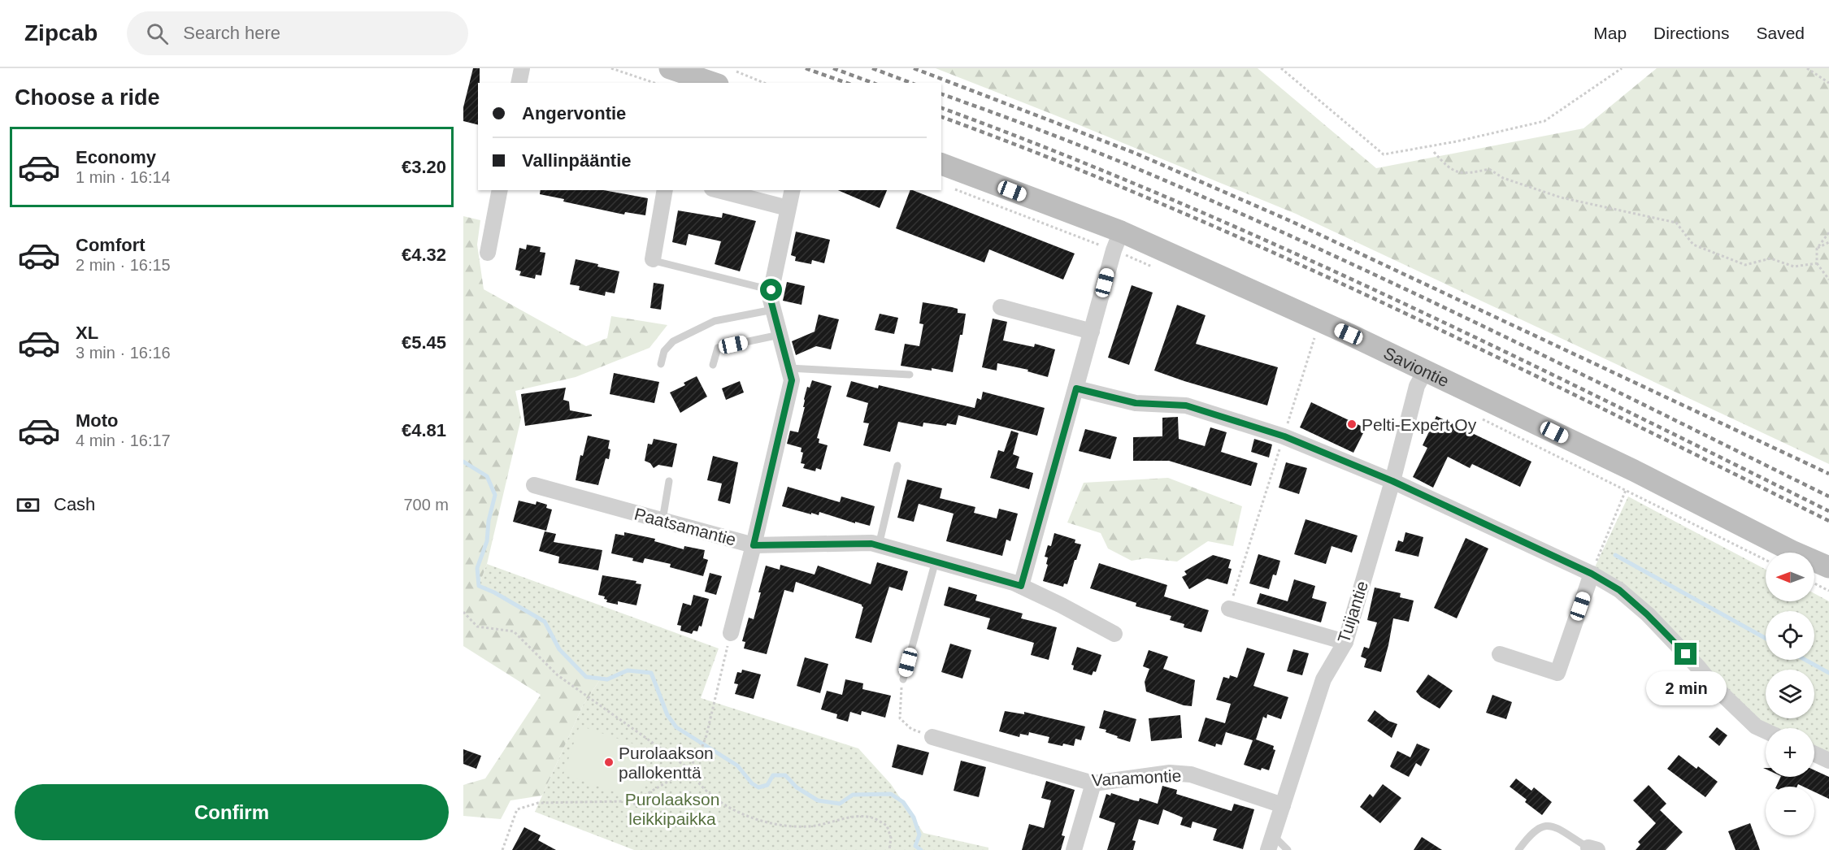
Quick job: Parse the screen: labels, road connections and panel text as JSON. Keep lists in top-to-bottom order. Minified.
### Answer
{"streets":{"main road":["Saviontie"],"street":["Paatsamantie","Tuijantie","Vanamontie"]},"crossings":[["Saviontie","Tuijantie"],["Tuijantie","Vanamontie"]],"parks":["Purolaakson leikkipaikka"],"places":["Pelti-Expert Oy","Purolaakson pallokenttä"],"north":"left","page":{"header":"Zipcab","search":"Search here","nav":["Map","Directions","Saved"],"heading":"Choose a ride","banner":["Angervontie","Vallinpääntie"],"list":[{"name":"Economy","note":"1 min · 16:14","value":"€3.20"},{"name":"Comfort","note":"2 min · 16:15","value":"€4.32"},{"name":"XL","note":"3 min · 16:16","value":"€5.45"},{"name":"Moto","note":"4 min · 16:17","value":"€4.81"}],"pay":["Cash","700 m"],"map_buttons":["+","−"],"bubble":"2 min","buttons":"Confirm"}}
